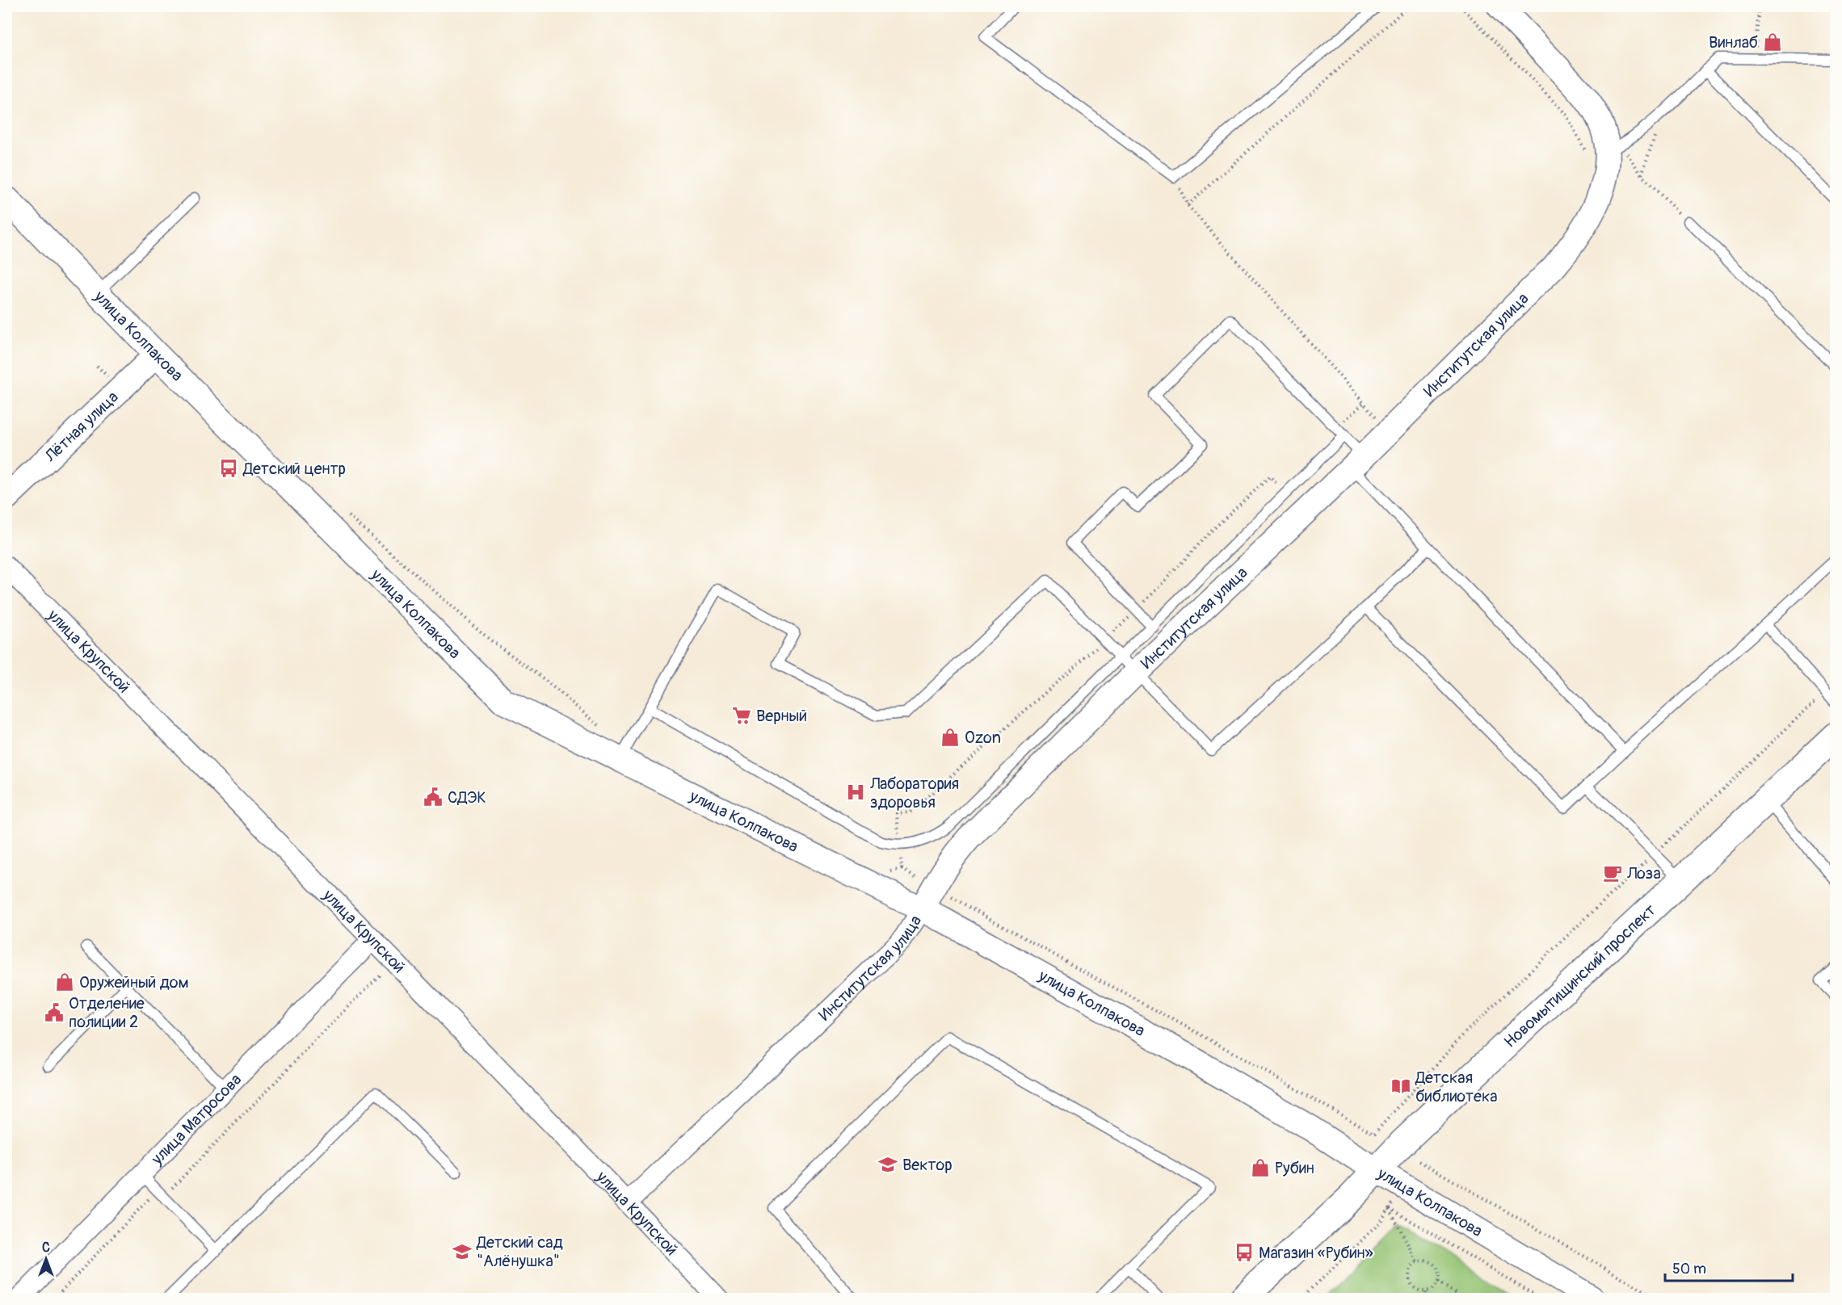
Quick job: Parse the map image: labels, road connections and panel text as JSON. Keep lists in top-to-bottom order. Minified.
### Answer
{"streets":{"main road":["Новомытищинский проспект"],"street":["улица Колпакова","Институтская улица","Лётная улица","улица Крупской","улица Матросова"]},"crossings":[["улица Колпакова","Институтская улица"],["улица Колпакова","Лётная улица"],["улица Колпакова","Новомытищинский проспект"],["Институтская улица","улица Крупской"],["улица Крупской","улица Матросова"]],"places":{"shop":["Винлаб","Ozon","Оружейный дом","Рубин"],"bus stop":["Детский центр","Магазин «Рубин»"],"supermarket":["Верный"],"hospital":["Лаборатория здоровья"],"public building":["СДЭК","Отделение полиции 2"],"cafe":["Лоза"],"library":["Детская библиотека"],"school or university":["Вектор","Детский сад \"Алёнушка\""]},"scale_bar":"50 m","north":"top"}
